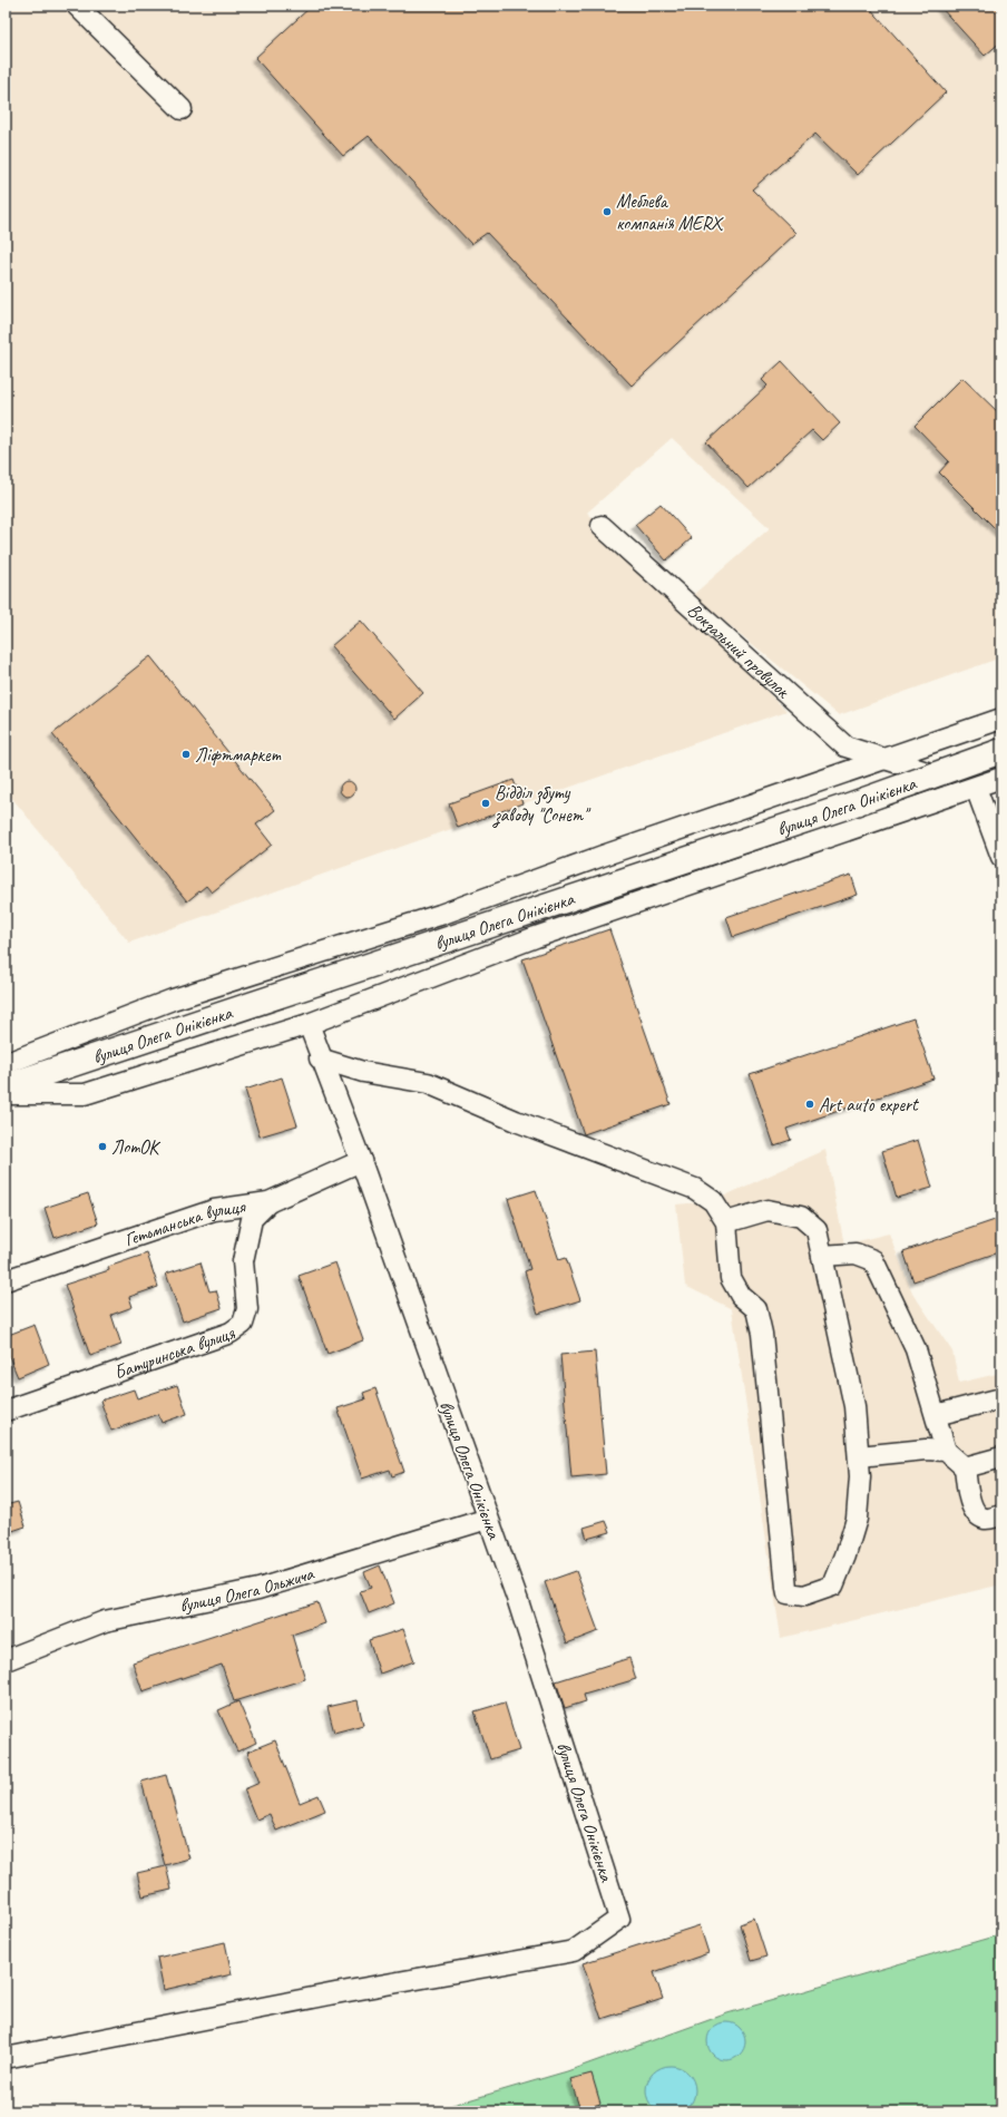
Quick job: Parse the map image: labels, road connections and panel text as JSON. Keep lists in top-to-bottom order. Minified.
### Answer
{"streets":{"main road":["вулиця Олега Онікієнка"],"street":["Вокзальний провулок","Гетьманська вулиця","Батуринська вулиця","вулиця Олега Ольжича"]},"crossings":[["вулиця Олега Онікієнка","Гетьманська вулиця"],["вулиця Олега Онікієнка","вулиця Олега Ольжича"],["Гетьманська вулиця","Батуринська вулиця"]],"places":["Меблева компанія MERX","Ліфтмаркет","Відділ збуту заводу \"Сонет\"","Art auto expert","ЛотОК"]}
